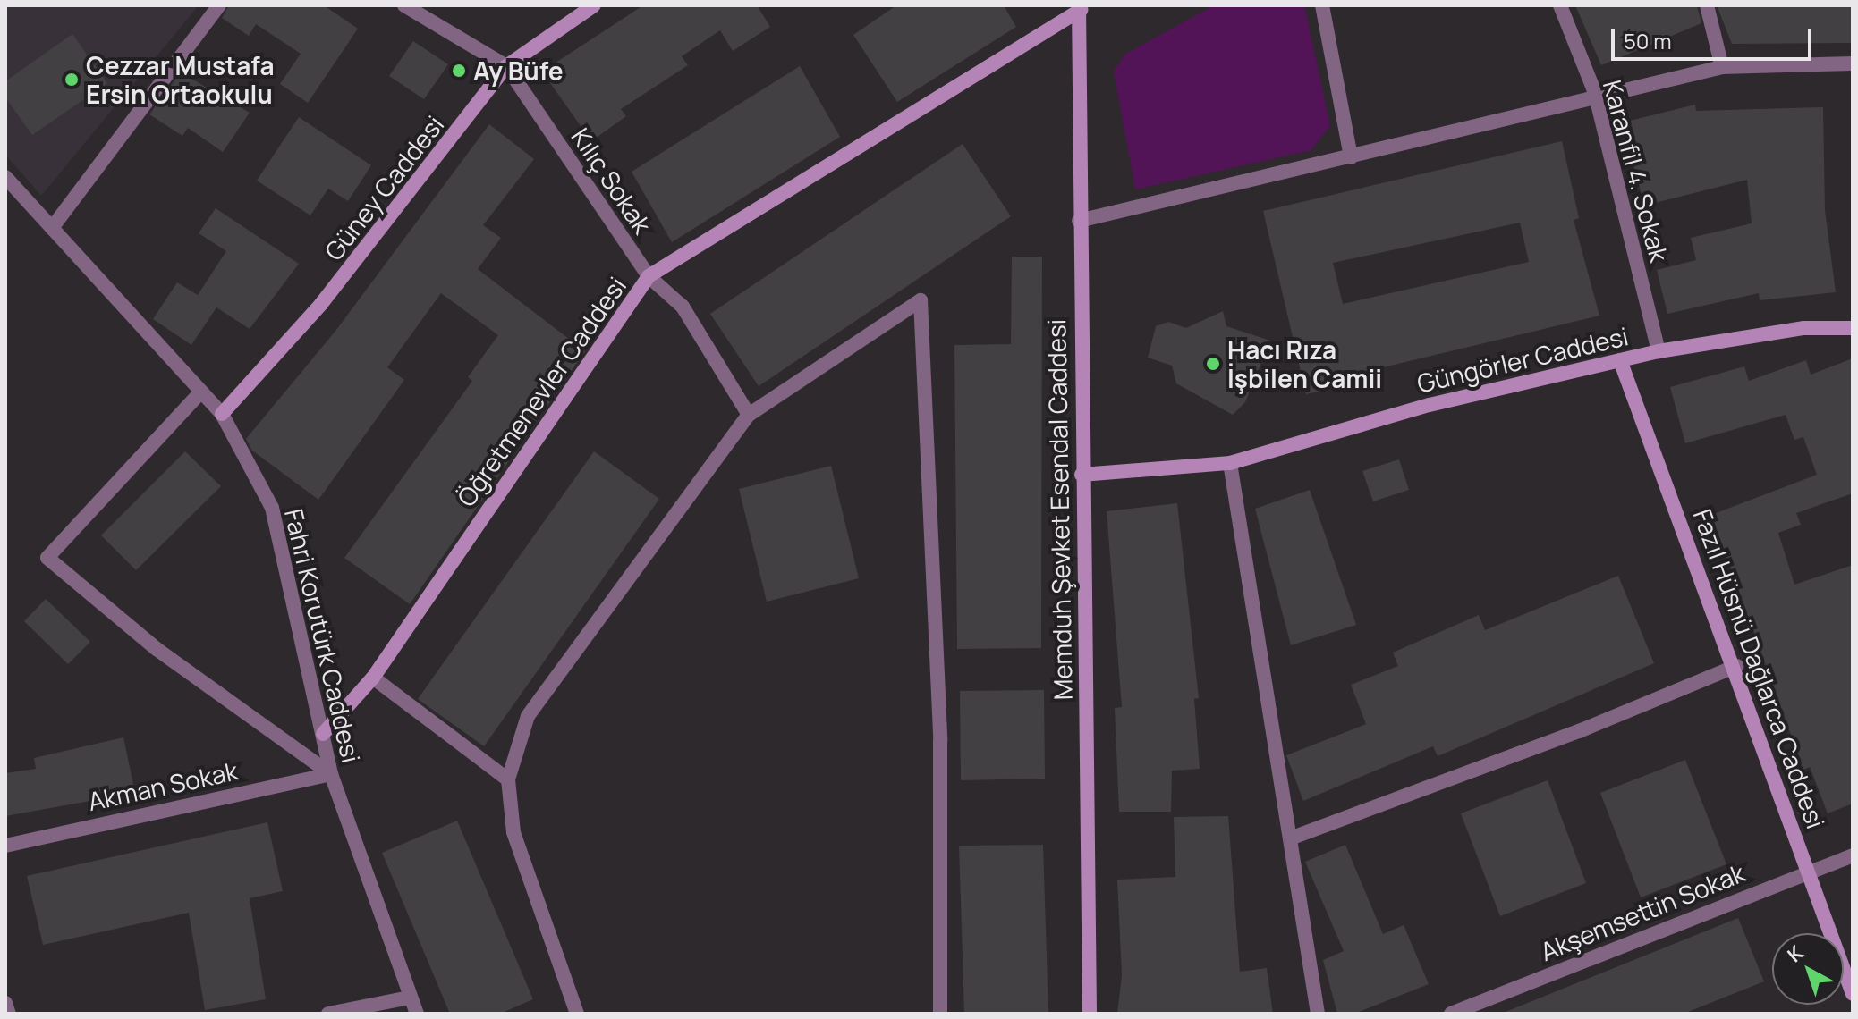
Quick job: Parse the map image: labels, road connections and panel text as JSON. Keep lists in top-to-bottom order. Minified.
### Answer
{"streets":{"street":["Karanfil 4. Sokak","Kılıç Sokak","Güney Caddesi","Güngörler Caddesi","Öğretmenevler Caddesi","Memduh Şevket Esendal Caddesi","Fahri Korutürk Caddesi","Fazıl Hüsnü Dağlarca Caddesi","Akman Sokak","Akşemsettin Sokak"]},"crossings":[["Karanfil 4. Sokak","Güngörler Caddesi"],["Kılıç Sokak","Güney Caddesi"],["Kılıç Sokak","Öğretmenevler Caddesi"],["Güney Caddesi","Fahri Korutürk Caddesi"],["Güngörler Caddesi","Memduh Şevket Esendal Caddesi"],["Güngörler Caddesi","Fazıl Hüsnü Dağlarca Caddesi"],["Öğretmenevler Caddesi","Memduh Şevket Esendal Caddesi"],["Öğretmenevler Caddesi","Fahri Korutürk Caddesi"],["Fahri Korutürk Caddesi","Akman Sokak"],["Fazıl Hüsnü Dağlarca Caddesi","Akşemsettin Sokak"]],"places":["Ay Büfe","Cezzar Mustafa Ersin Ortaokulu","Hacı Rıza İşbilen Camii"],"scale_bar":"50 m","north":"top left"}
